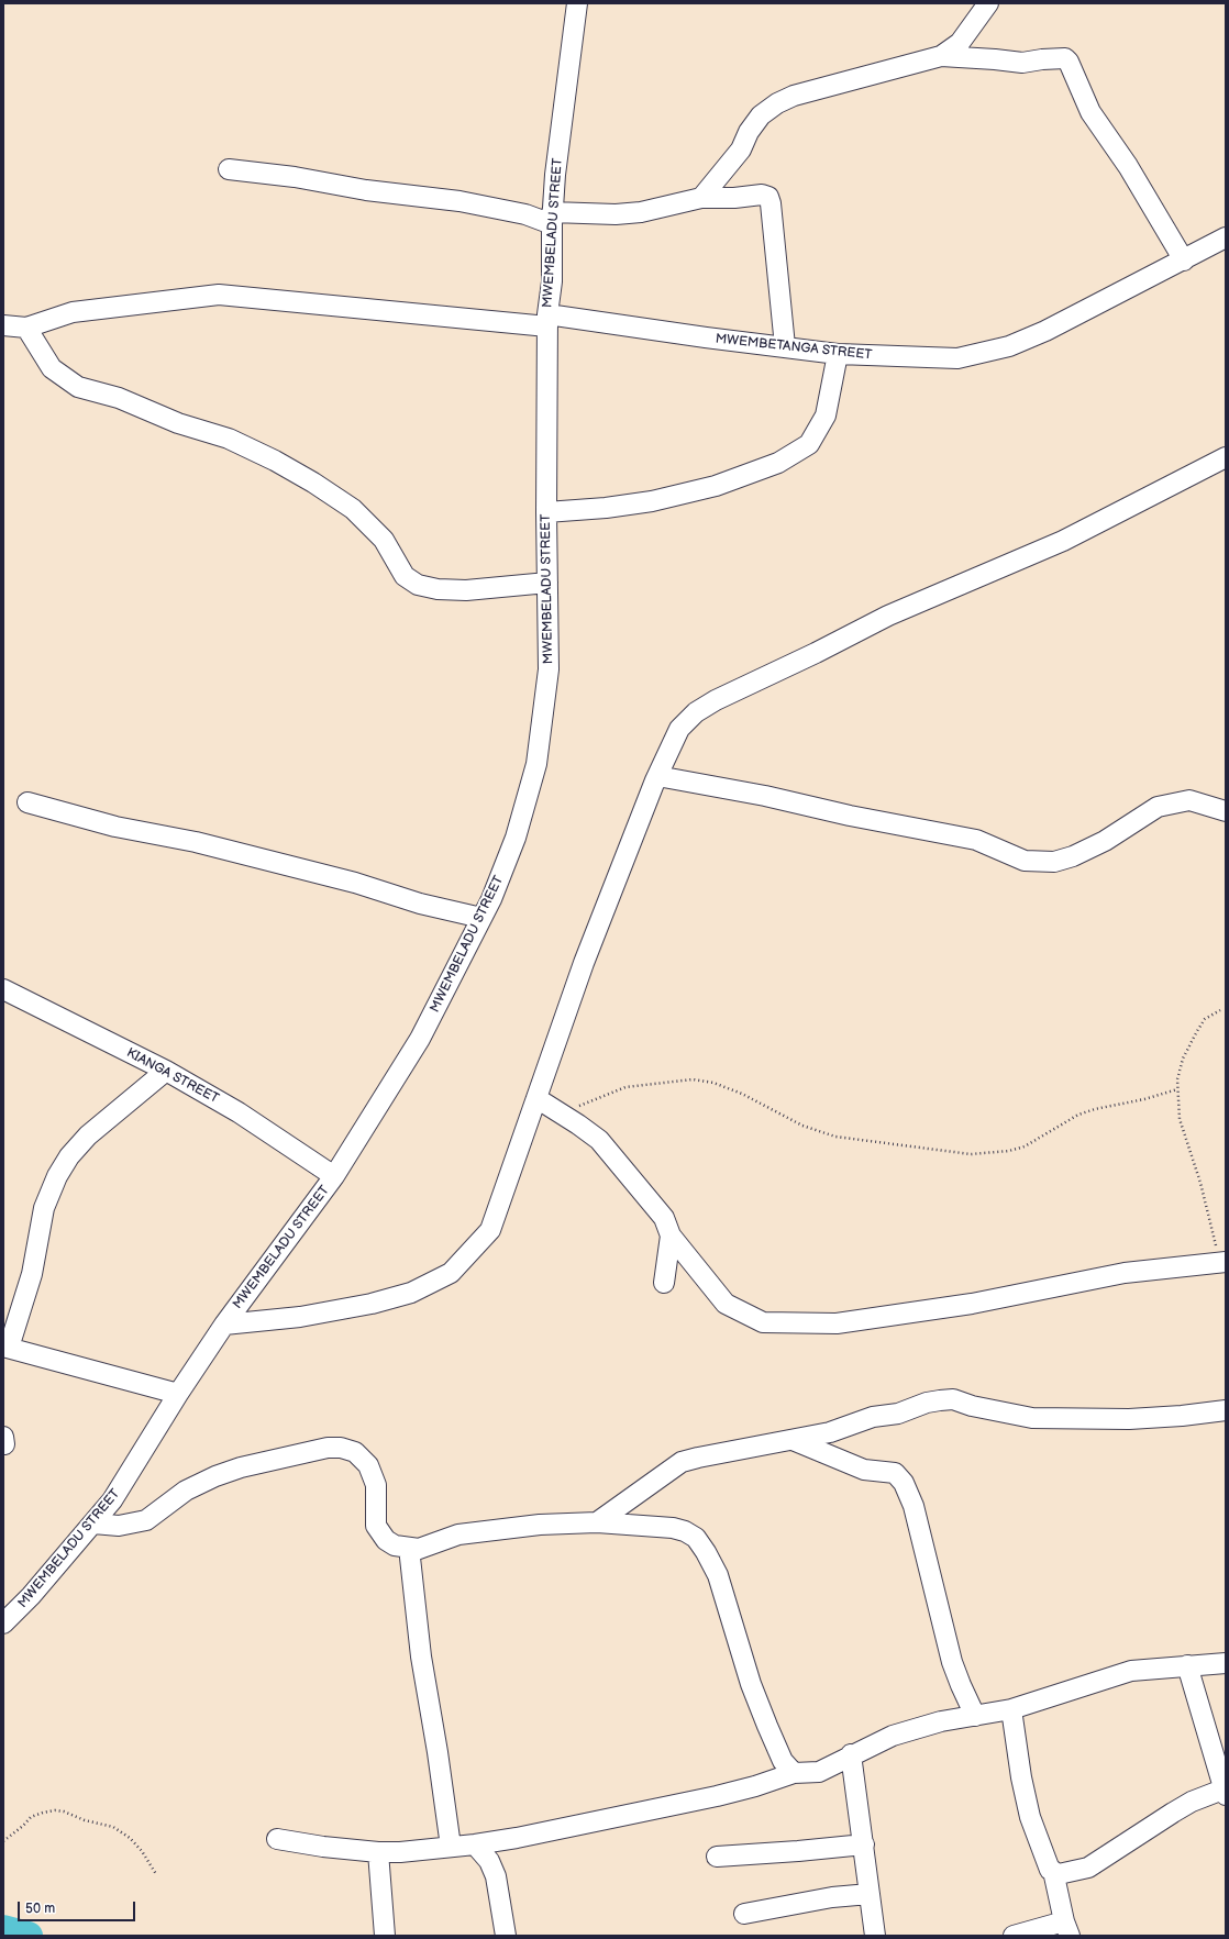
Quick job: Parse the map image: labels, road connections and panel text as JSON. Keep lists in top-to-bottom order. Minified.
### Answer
{"streets":{"street":["MWEMBELADU STREET","MWEMBETANGA STREET","KIANGA STREET"]},"crossings":[["MWEMBELADU STREET","MWEMBETANGA STREET"],["MWEMBELADU STREET","KIANGA STREET"]],"scale_bar":"50 m"}
